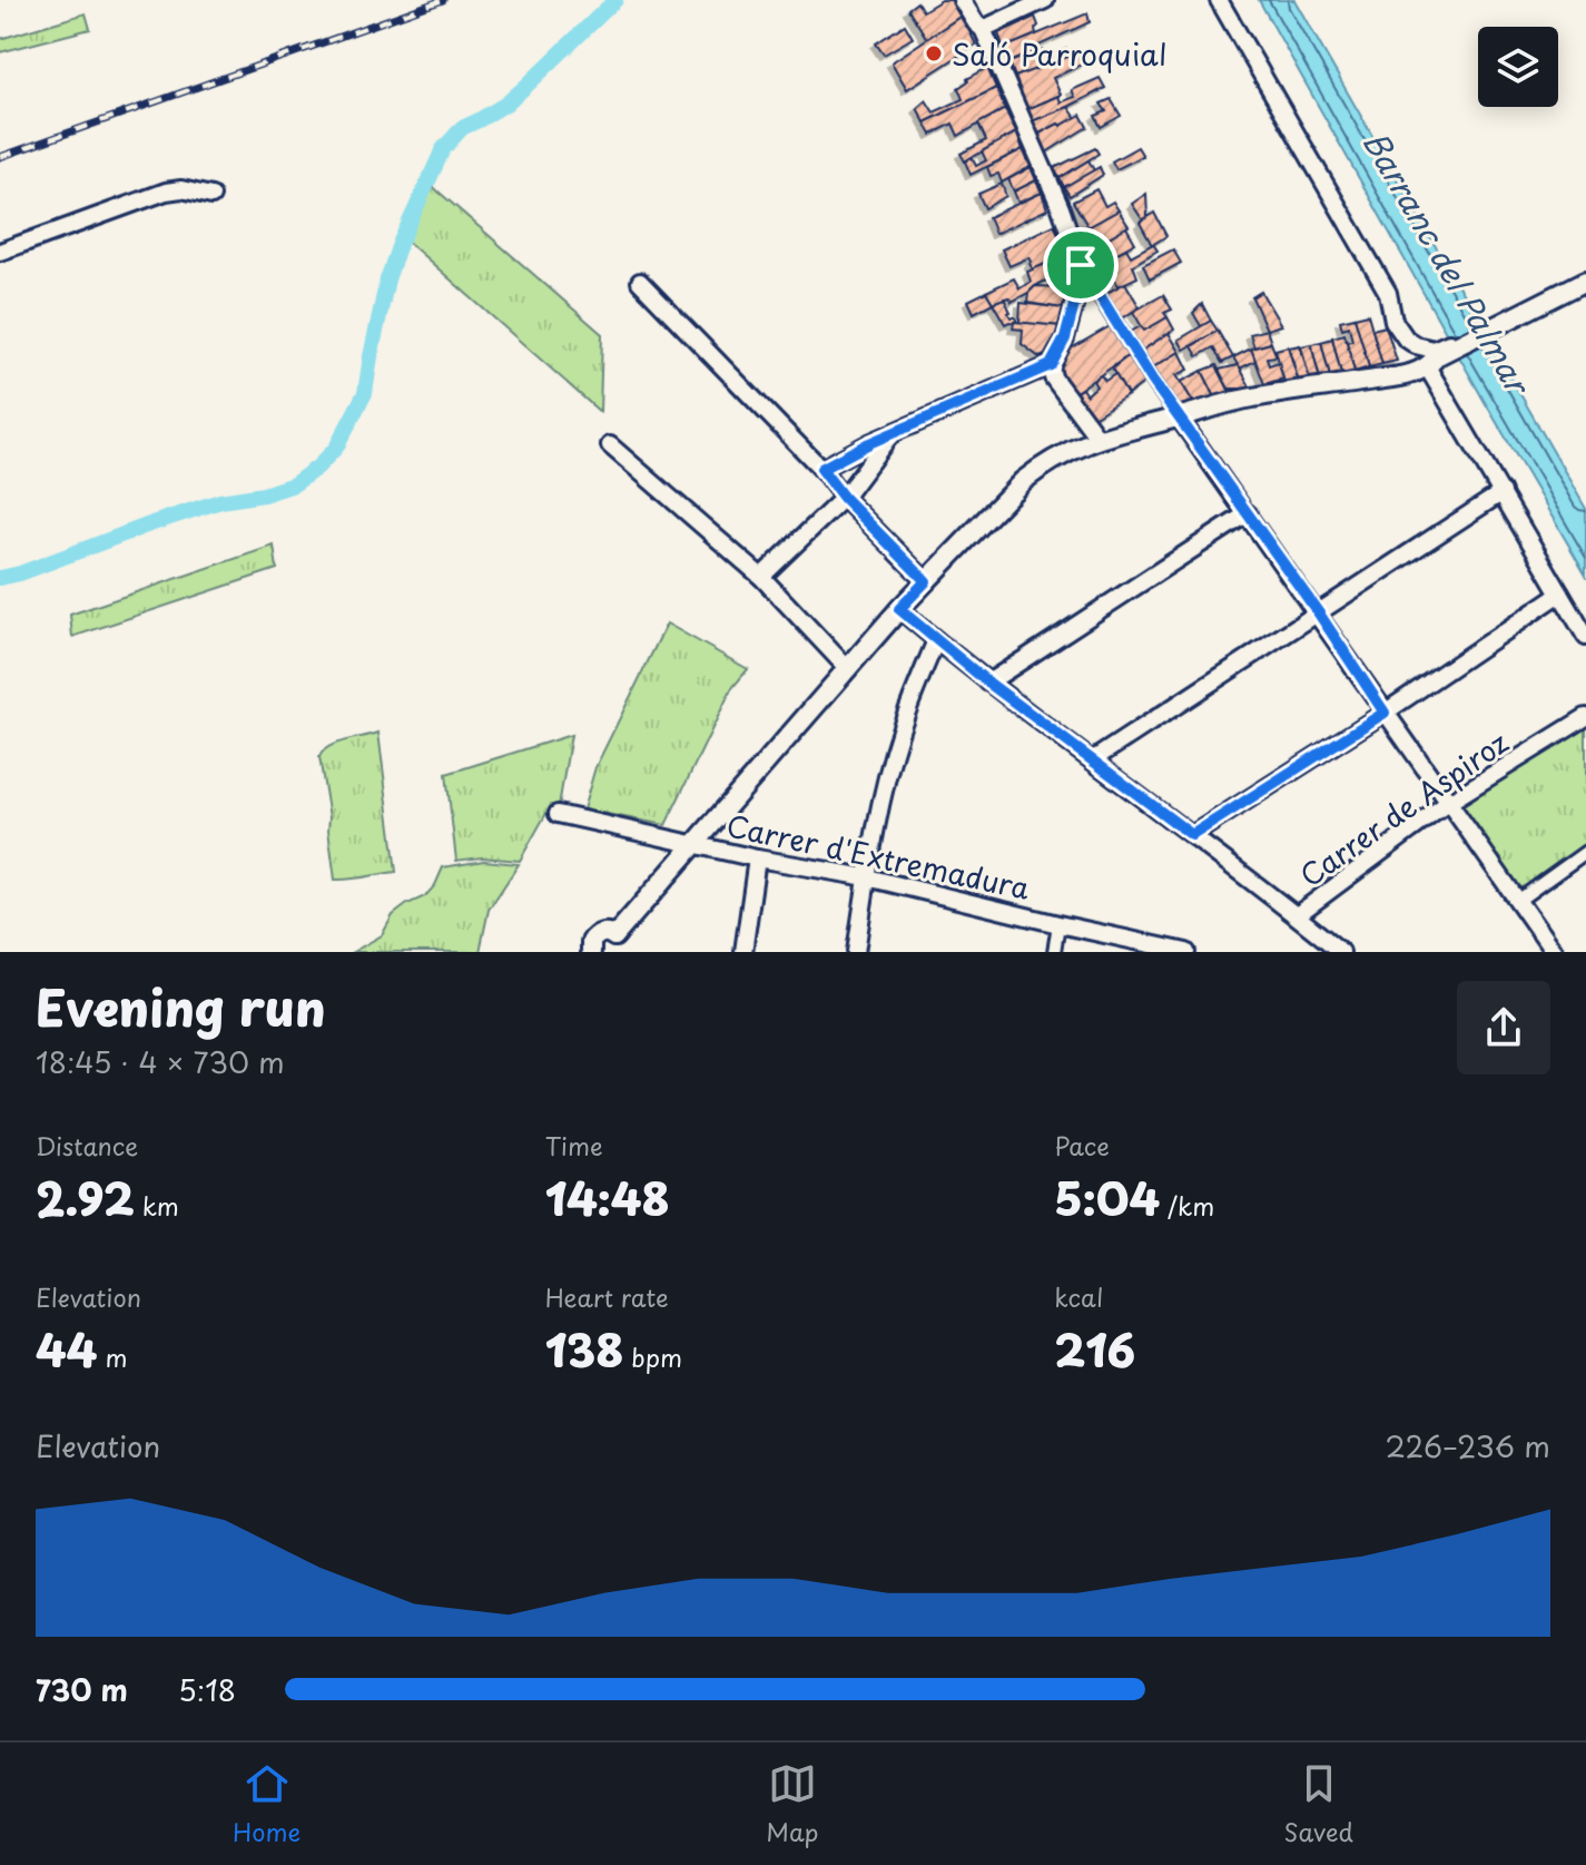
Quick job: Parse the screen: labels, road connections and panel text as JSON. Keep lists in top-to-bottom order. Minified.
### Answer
{"streets":{"street":["Carrer de Aspiroz","Carrer d'Extremadura"]},"water":["Barranc del Palmar"],"places":["Saló Parroquial"],"page":{"heading":["Evening run","18:45 · 4 × 730 m"],"stats":[["Distance","2.92 km"],["Time","14:48"],["Pace","5:04 /km"],["Elevation","44 m"],["Heart rate","138 bpm"],["kcal","216"]],"chart":["Elevation","226–236 m"],"list":[{"name":"730 m","note":"5:18"}],"tabs":["Home","Map","Saved"]}}
